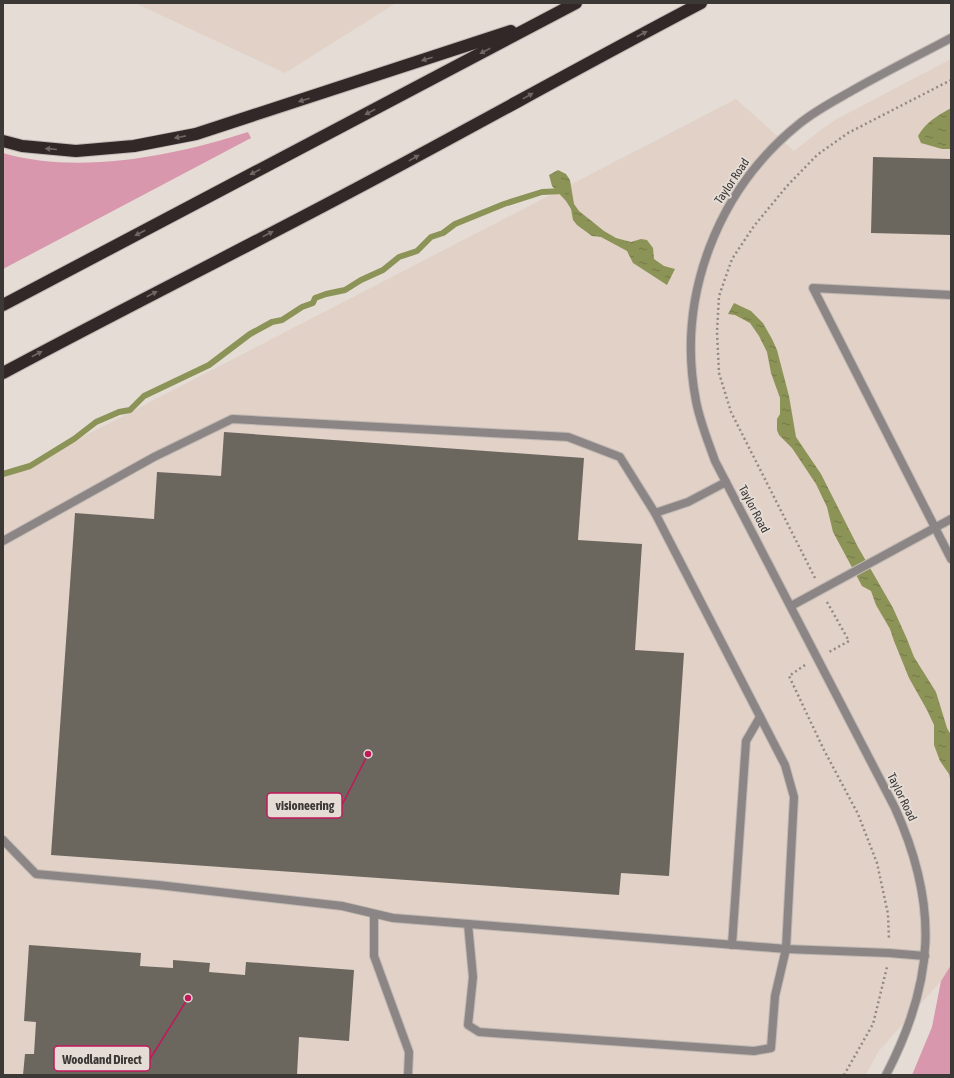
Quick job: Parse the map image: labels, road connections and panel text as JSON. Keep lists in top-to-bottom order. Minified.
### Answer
{"streets":{"street":["Taylor Road"]},"places":["visioneering","Woodland Direct"]}
